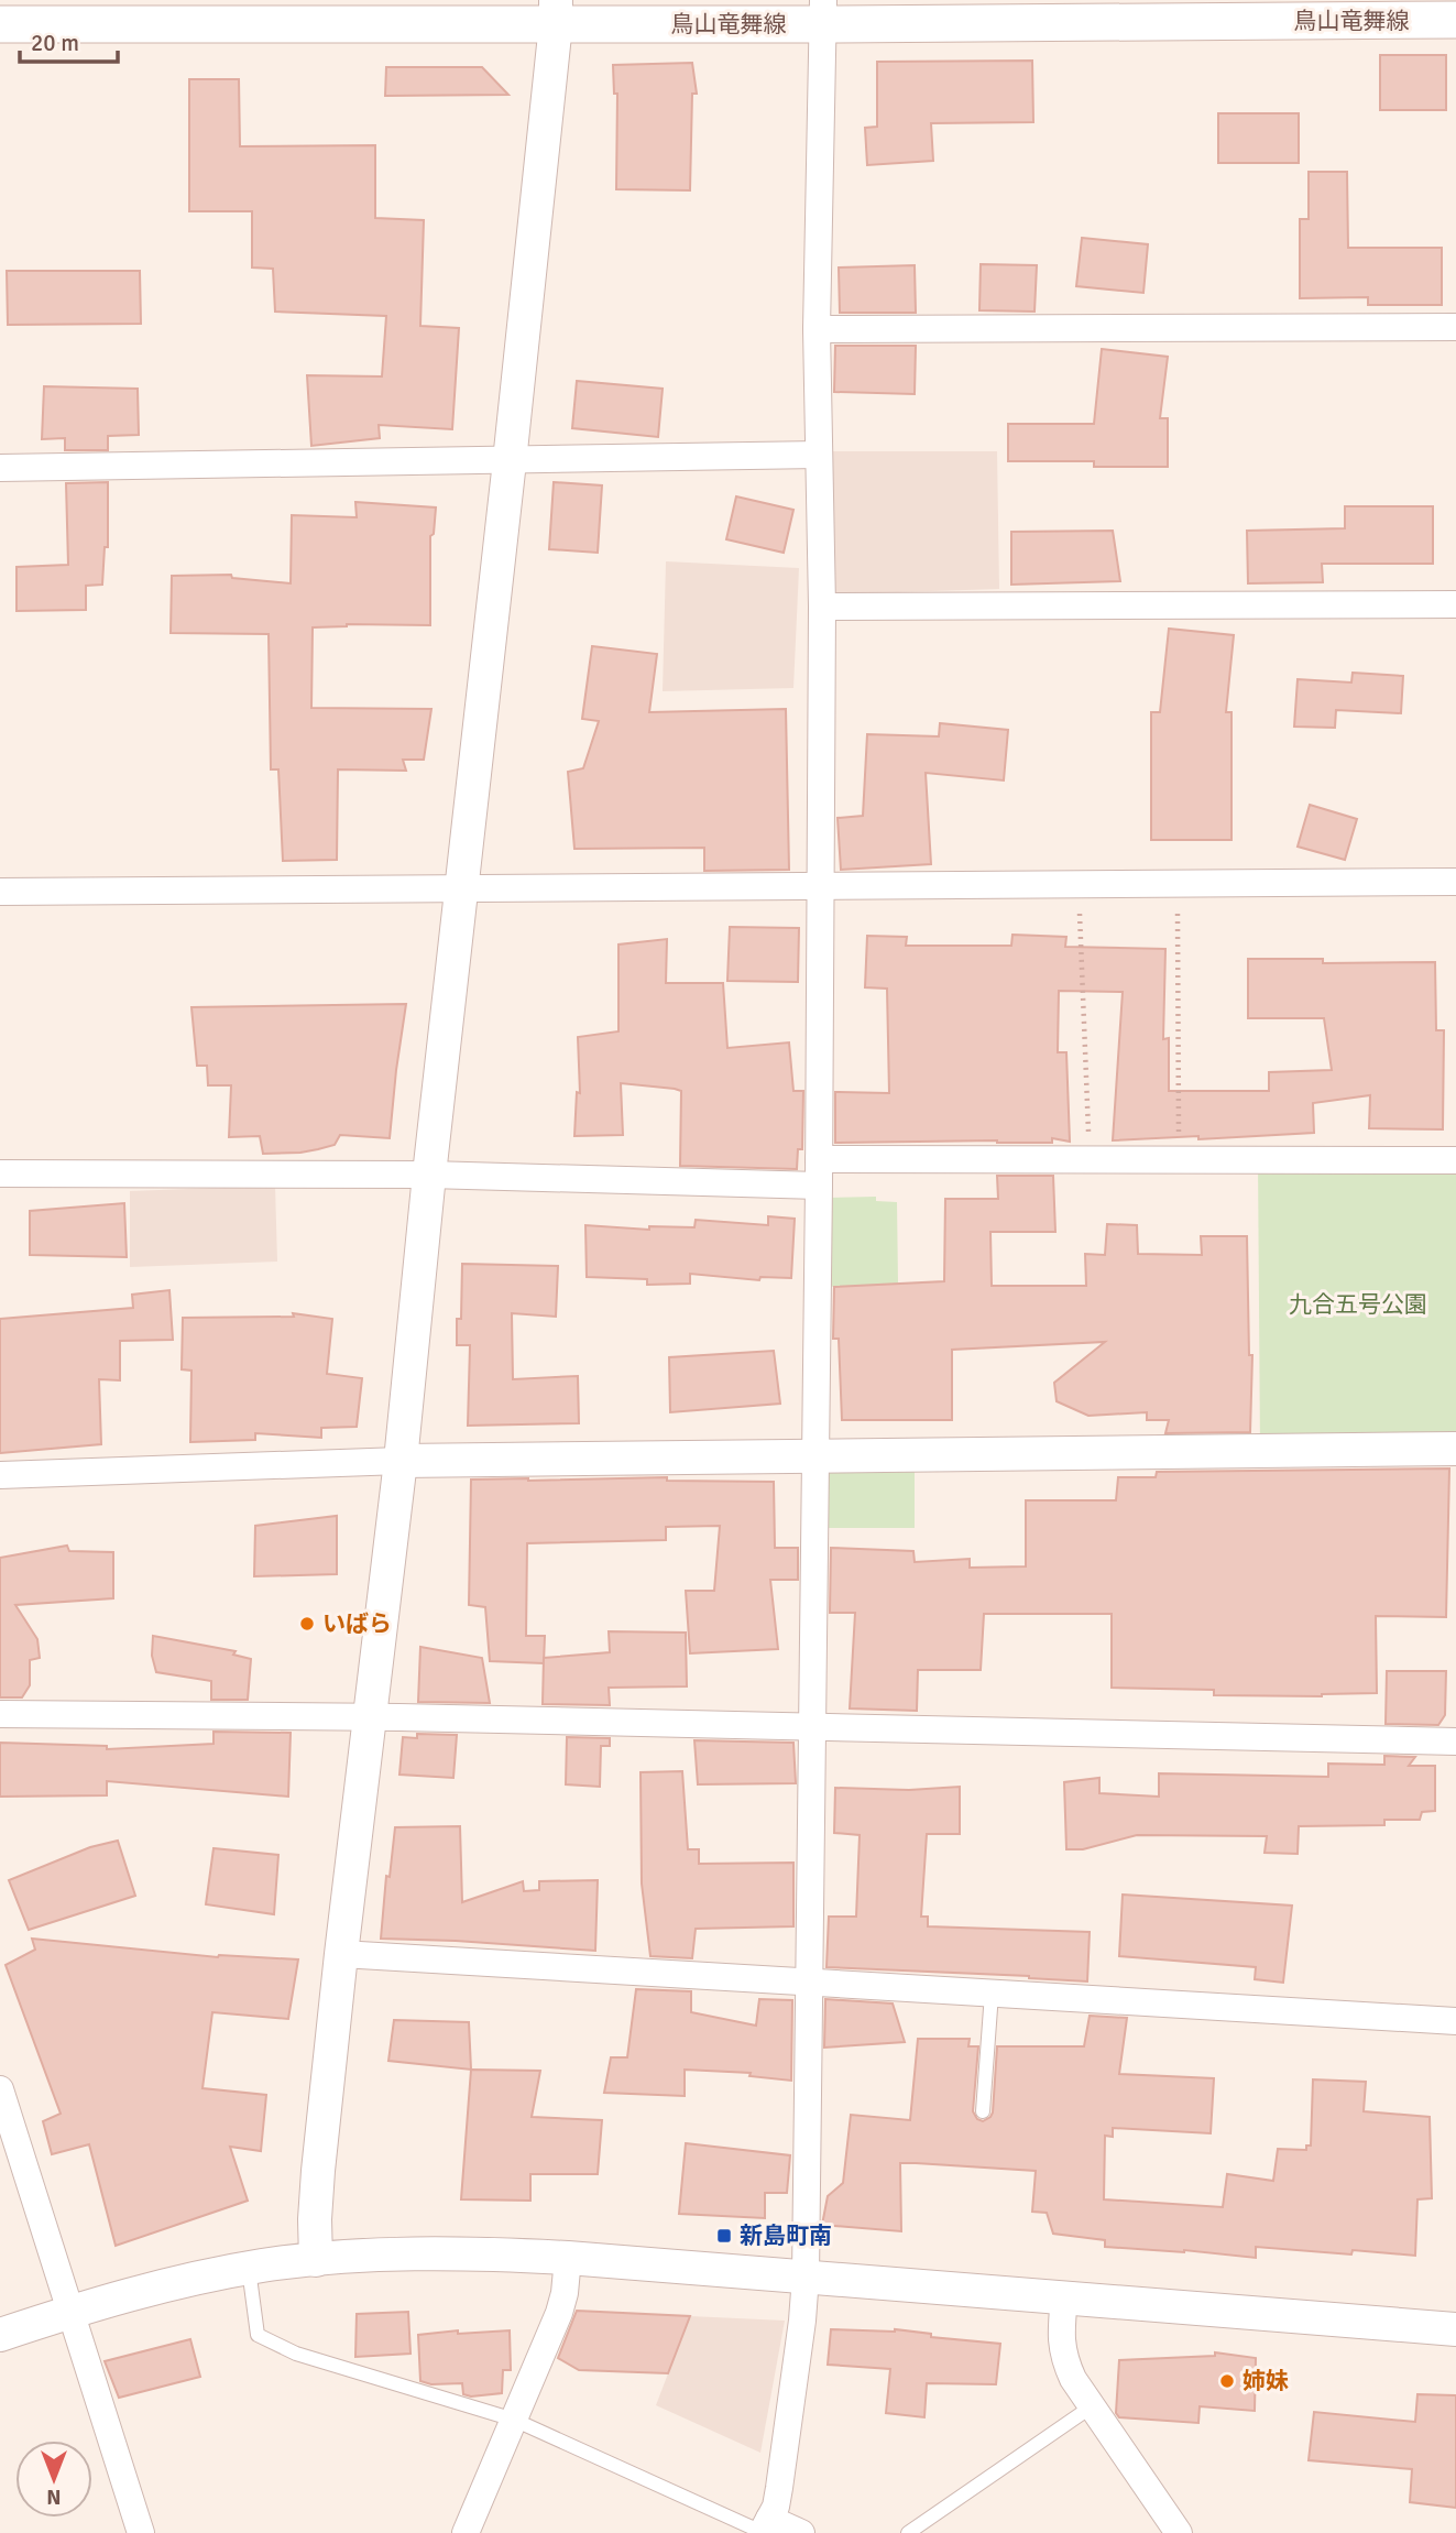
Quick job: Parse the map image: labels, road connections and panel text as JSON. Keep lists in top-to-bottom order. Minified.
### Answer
{"streets":{"main road":["鳥山竜舞線"]},"parks":["九合五号公園"],"places":{"other":["いばら","姉妹"],"transit":["新島町南"]},"scale_bar":"20 m","north":"bottom"}
